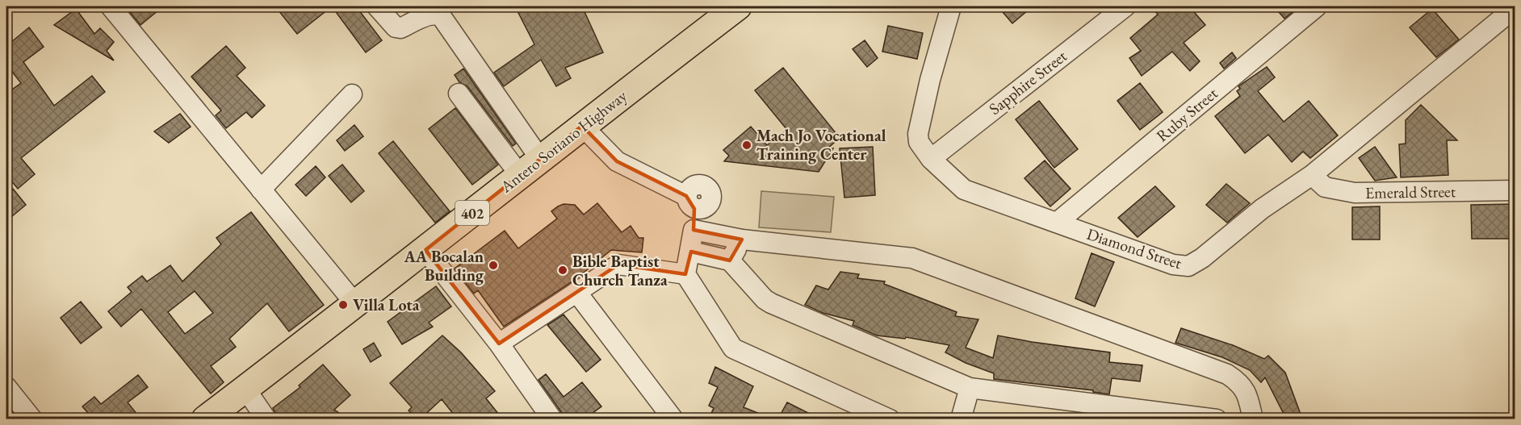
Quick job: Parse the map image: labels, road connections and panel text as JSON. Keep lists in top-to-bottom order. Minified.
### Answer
{"streets":{"main road":["Antero Soriano Highway","402"],"street":["Sapphire Street","Ruby Street","Emerald Street","Diamond Street"]},"crossings":[["Sapphire Street","Diamond Street"],["Ruby Street","Diamond Street"],["Emerald Street","Diamond Street"]],"places":["Mach Jo Vocational Training Center","AA Bocalan Building","Bible Baptist Church Tanza","Villa Lota"]}
